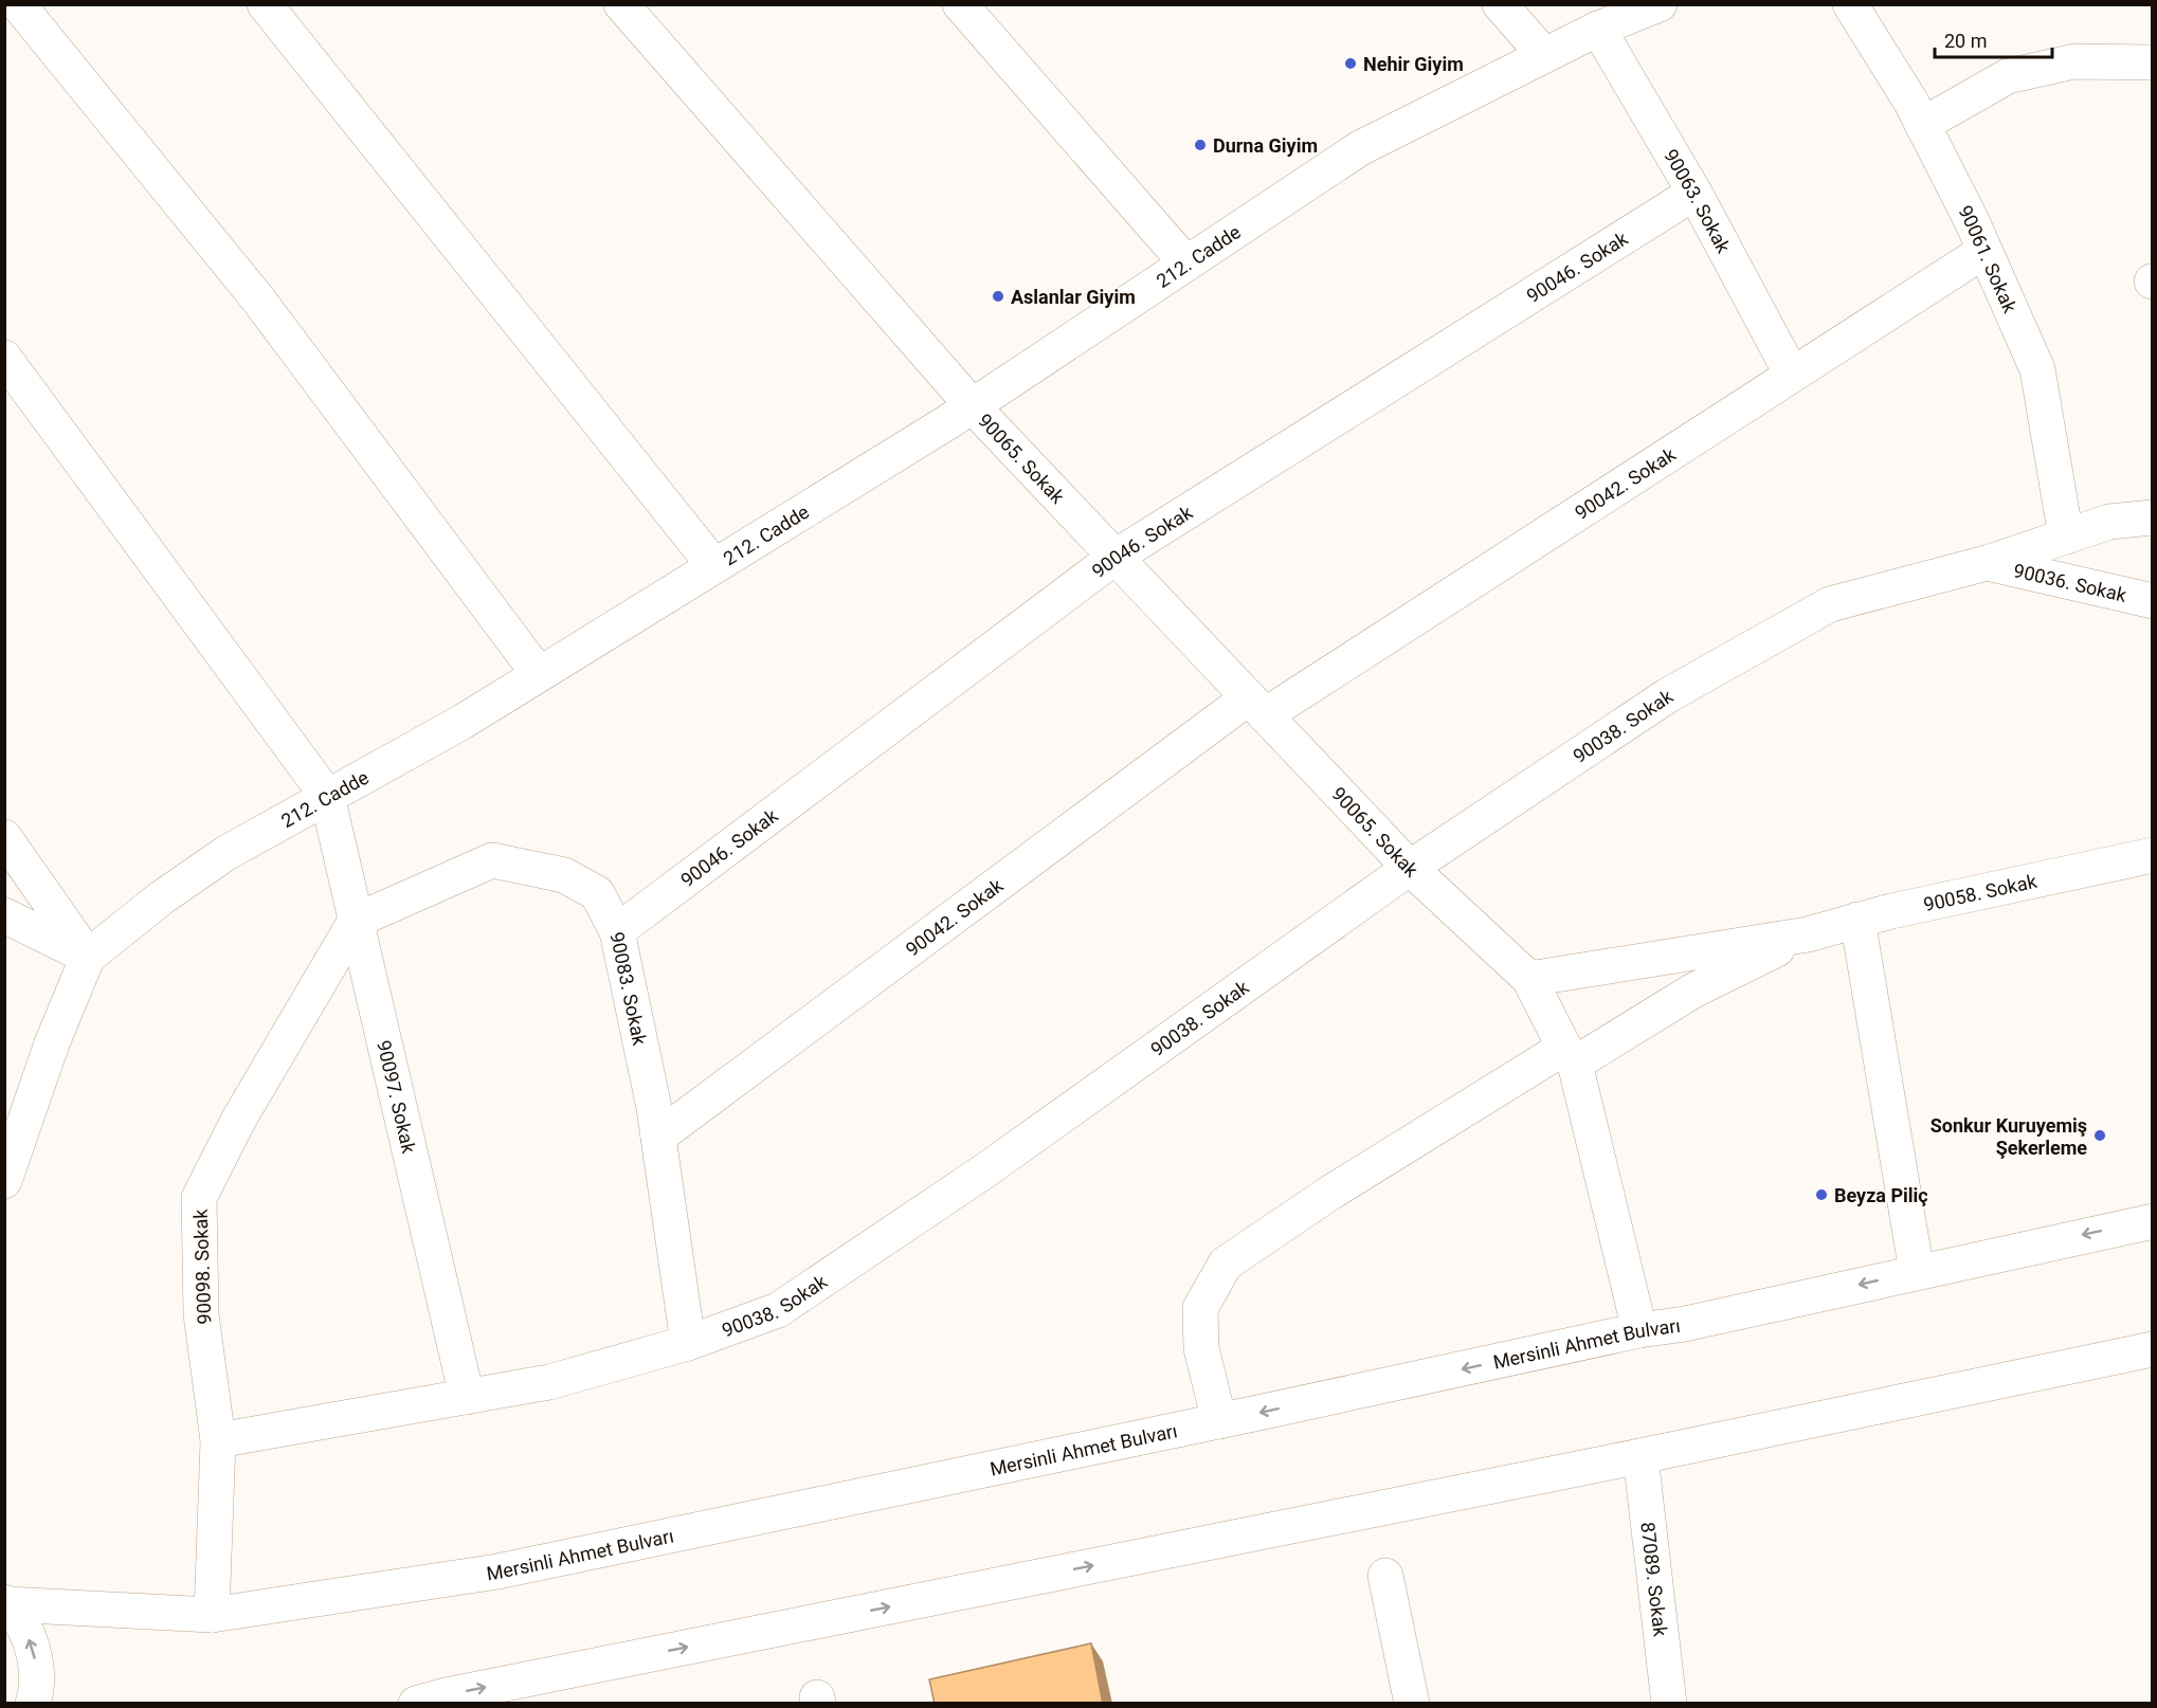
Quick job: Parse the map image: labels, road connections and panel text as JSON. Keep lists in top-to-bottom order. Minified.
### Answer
{"streets":{"street":["90063. Sokak","212. Cadde","90061. Sokak","90046. Sokak","90065. Sokak","90042. Sokak","90036. Sokak","90038. Sokak","90058. Sokak","90083. Sokak","90097. Sokak","90098. Sokak","Mersinli Ahmet Bulvarı","87089. Sokak"]},"crossings":[["90063. Sokak","212. Cadde"],["90063. Sokak","90046. Sokak"],["90063. Sokak","90042. Sokak"],["212. Cadde","90065. Sokak"],["212. Cadde","90097. Sokak"],["90061. Sokak","90042. Sokak"],["90061. Sokak","90038. Sokak"],["90046. Sokak","90065. Sokak"],["90046. Sokak","90083. Sokak"],["90065. Sokak","90042. Sokak"],["90065. Sokak","90038. Sokak"],["90065. Sokak","90058. Sokak"],["90065. Sokak","Mersinli Ahmet Bulvarı"],["90042. Sokak","90083. Sokak"],["90036. Sokak","90038. Sokak"],["90038. Sokak","90083. Sokak"],["90038. Sokak","90097. Sokak"],["90038. Sokak","90098. Sokak"],["90058. Sokak","Mersinli Ahmet Bulvarı"],["90083. Sokak","90097. Sokak"],["90083. Sokak","90098. Sokak"],["90097. Sokak","90098. Sokak"],["90098. Sokak","Mersinli Ahmet Bulvarı"]],"places":["Nehir Giyim","Durna Giyim","Aslanlar Giyim","Sonkur Kuruyemiş Şekerleme","Beyza Piliç"],"scale_bar":"20 m"}
